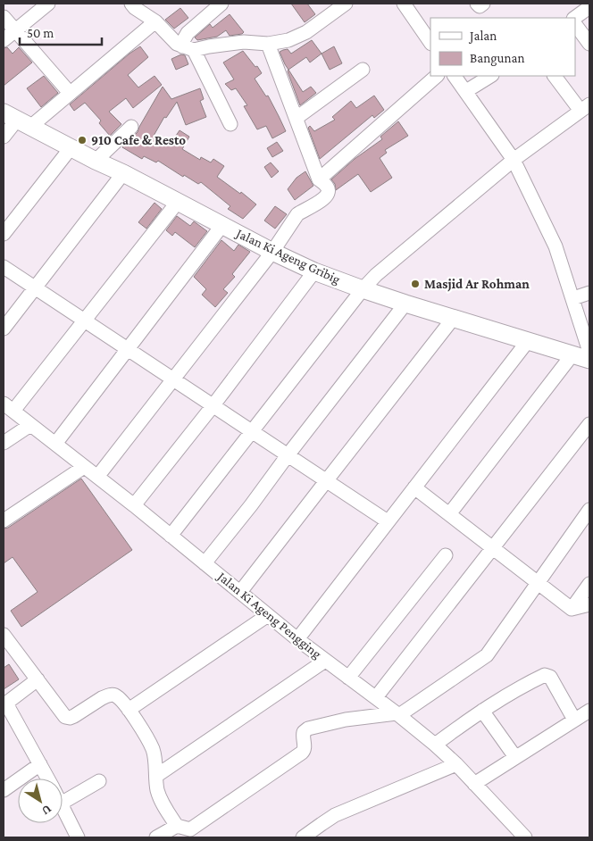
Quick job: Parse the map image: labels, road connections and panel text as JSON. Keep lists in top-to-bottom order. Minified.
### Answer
{"streets":{"main road":["Jalan Ki Ageng Gribig"],"street":["Jalan Ki Ageng Pengging"]},"places":["910 Cafe & Resto","Masjid Ar Rohman"],"legend":["Jalan","Bangunan"],"scale_bar":"50 m","north":"bottom right"}
